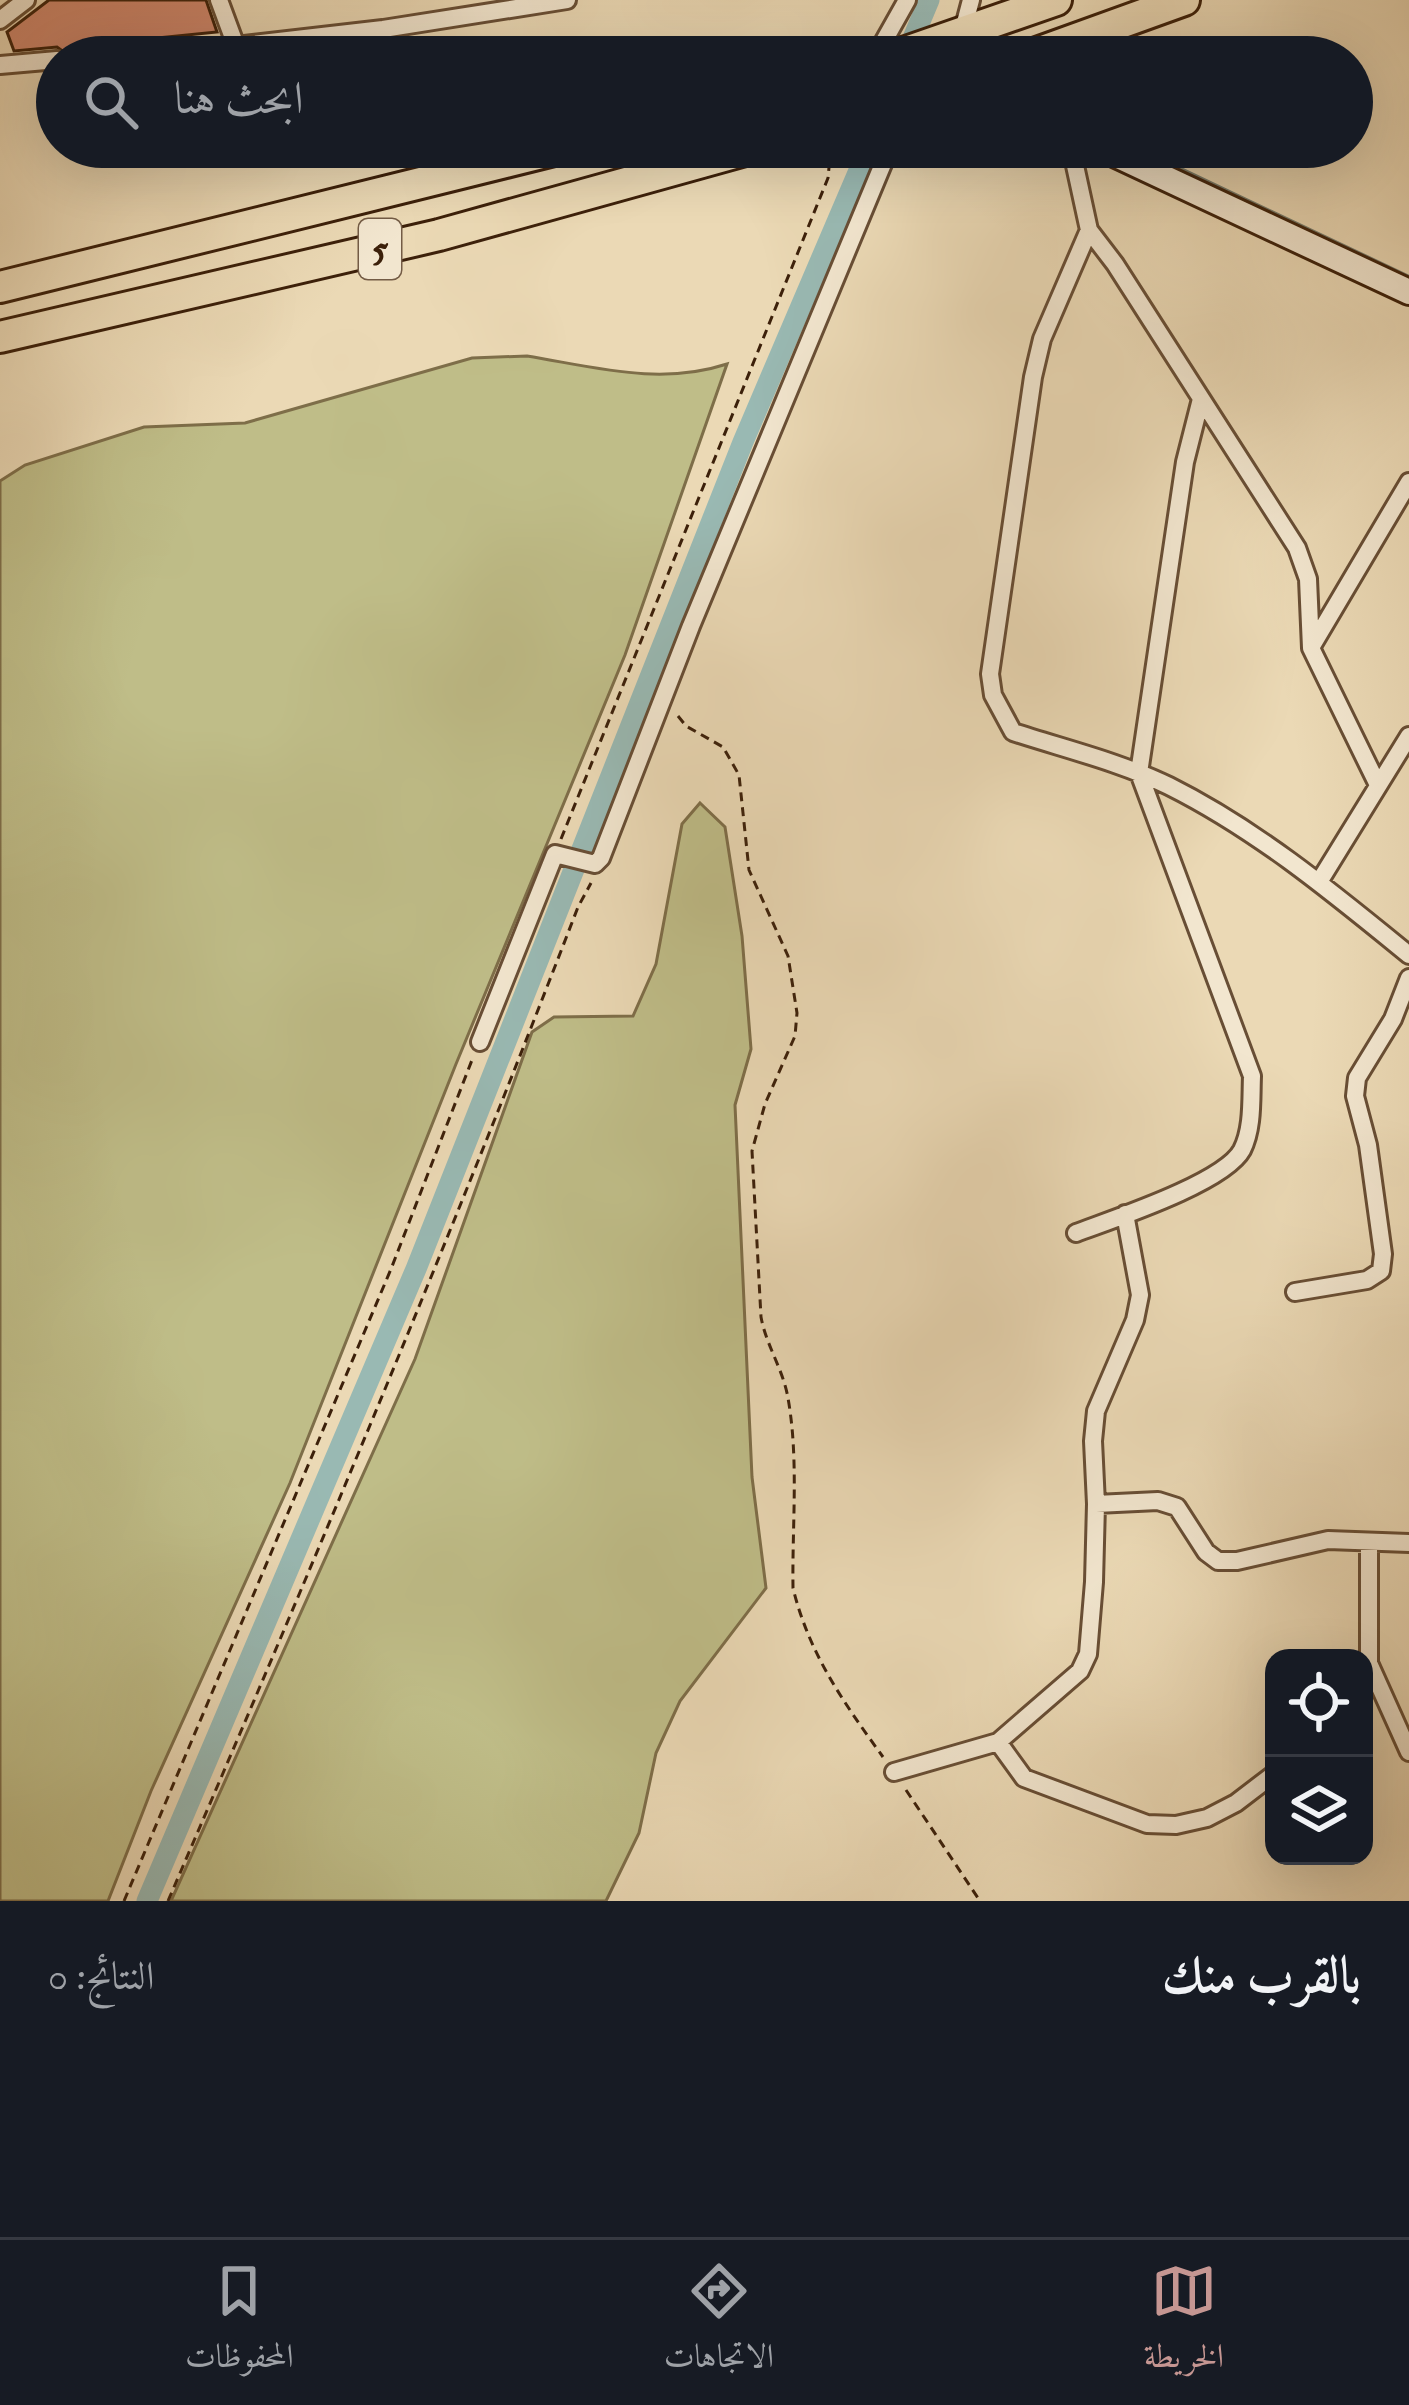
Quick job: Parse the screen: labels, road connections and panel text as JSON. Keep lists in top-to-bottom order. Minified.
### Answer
{"streets":{"highway":["5"]},"page":{"search":"ابحث هنا","heading":["بالقرب منك","النتائج: 0"],"nav":["الخريطة","الاتجاهات","المحفوظات"]}}
